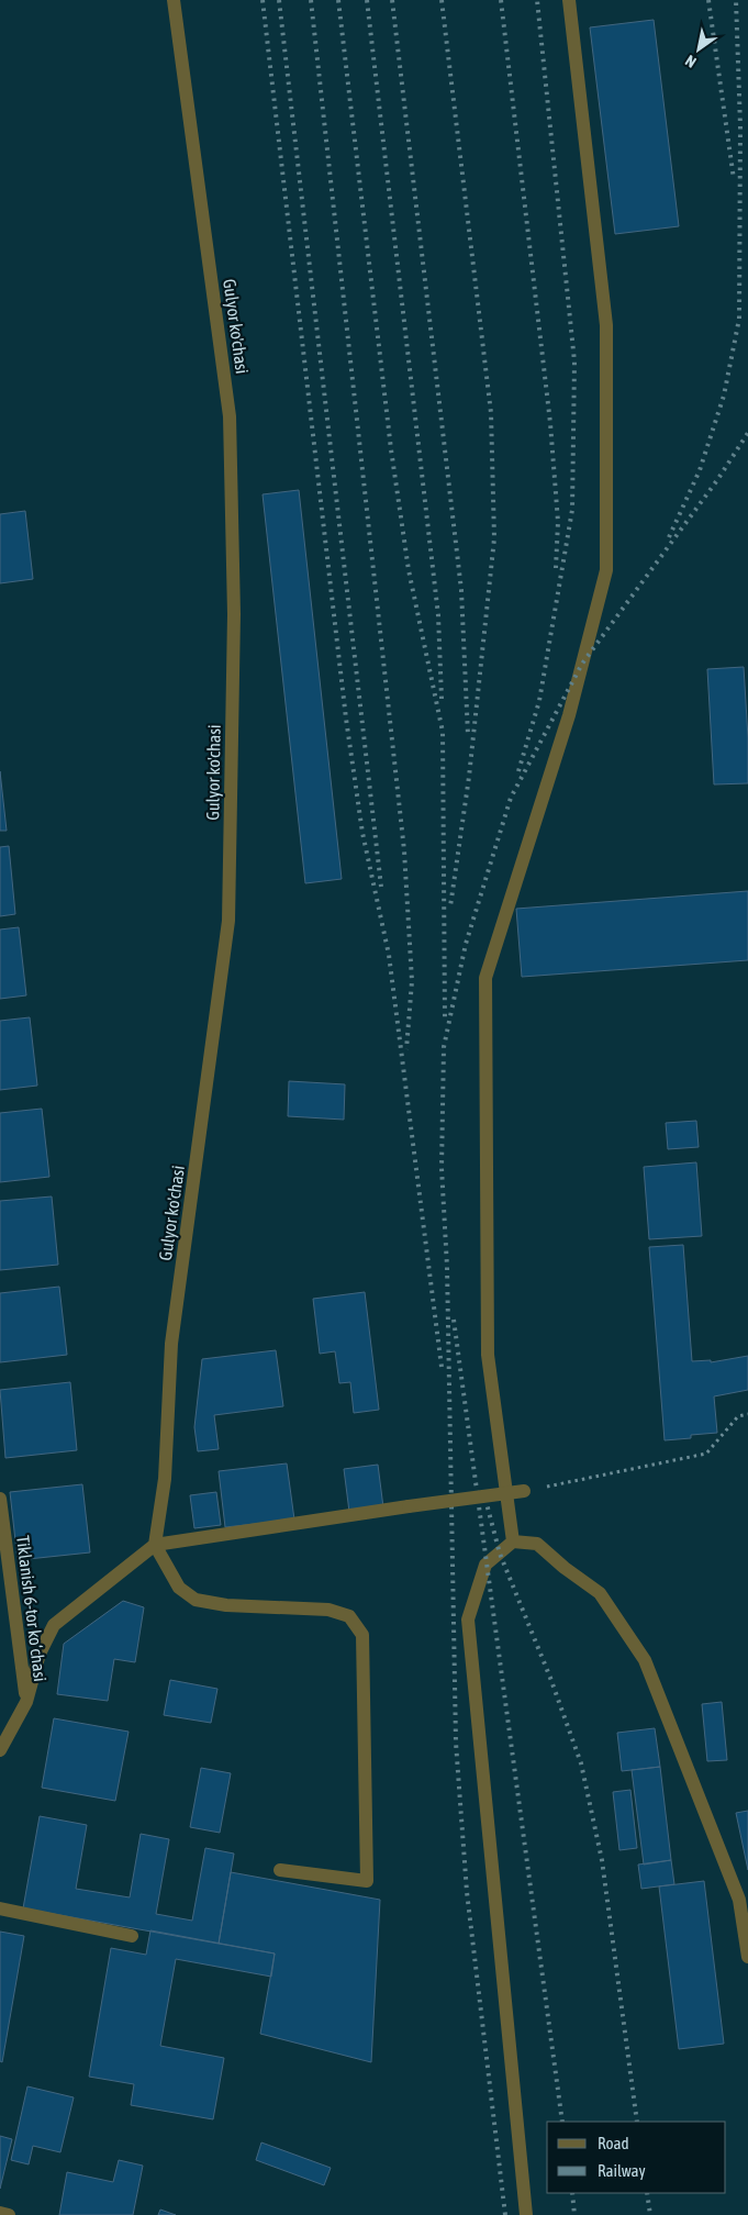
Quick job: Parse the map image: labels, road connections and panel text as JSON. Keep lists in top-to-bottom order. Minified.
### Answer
{"streets":{"street":["Gulyor ko'chasi","Tiklanish 6-tor ko‘chasi"]},"legend":["Road","Railway"],"north":"bottom left"}
